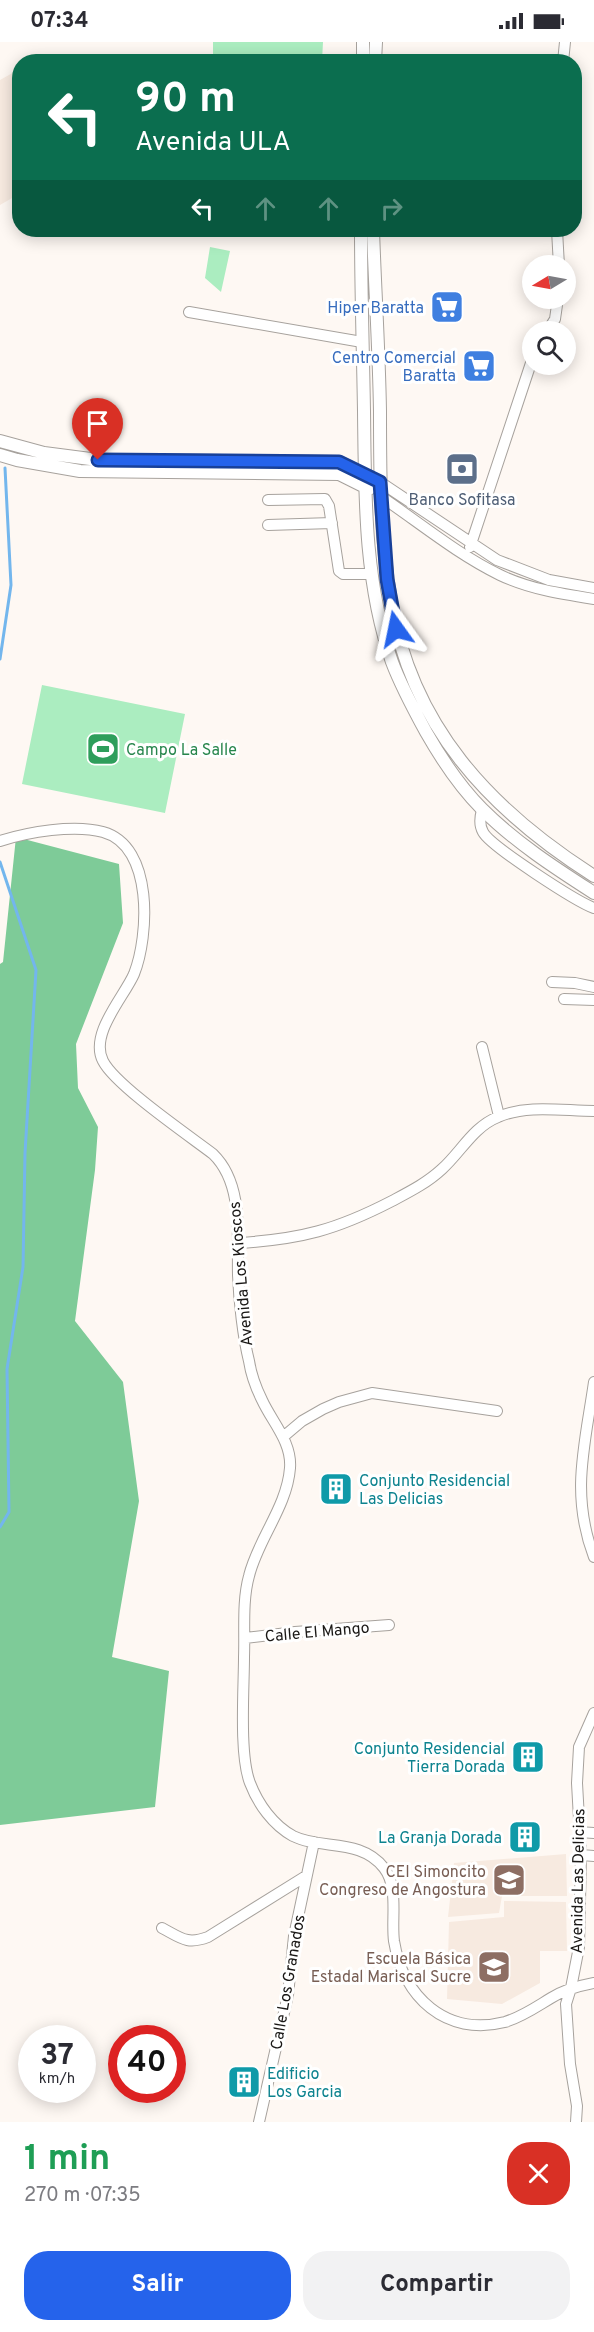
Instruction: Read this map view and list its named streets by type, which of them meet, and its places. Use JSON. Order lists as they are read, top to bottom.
{
  "streets": {
    "street": [
      "Avenida Los Kioscos",
      "Calle El Mango",
      "Avenida Las Delicias",
      "Calle Los Granados"
    ]
  },
  "crossings": [
    ["Avenida Los Kioscos", "Calle El Mango"],
    ["Avenida Los Kioscos", "Avenida Las Delicias"],
    ["Avenida Los Kioscos", "Calle Los Granados"]
  ],
  "places": {
    "supermarket": ["Hiper Baratta", "Centro Comercial Baratta"],
    "bank": ["Banco Sofitasa"],
    "sports": ["Campo La Salle"],
    "building": [
      "Conjunto Residencial Las Delicias",
      "Conjunto Residencial Tierra Dorada",
      "La Granja Dorada",
      "Edificio Los Garcia"
    ],
    "school or university": ["CEI Simoncito Congreso de Angostura", "Escuela Básica Estadal Mariscal Sucre"]
  },
  "north": "left",
  "page": {
    "status": "07:34",
    "turn": ["90 m", "Avenida ULA"],
    "speed": "37 km/h",
    "limit": "40",
    "heading": ["1 min", "270 m · 07:35"],
    "buttons": ["Salir", "Compartir"]
  }
}
